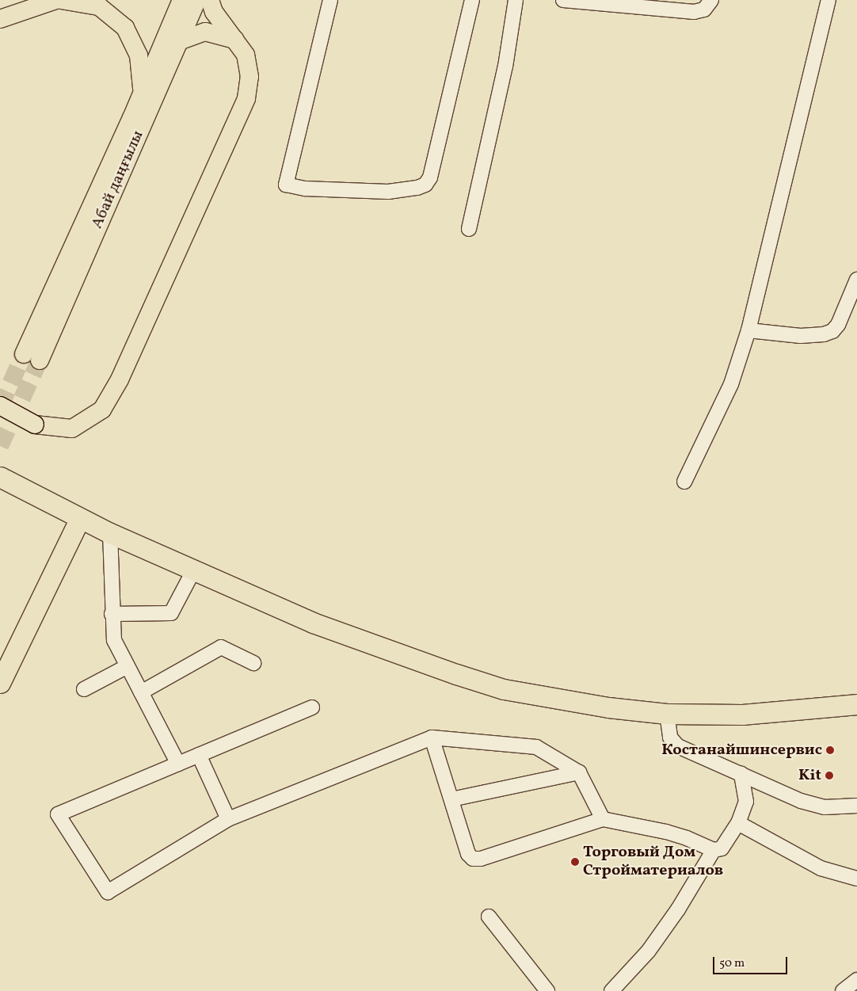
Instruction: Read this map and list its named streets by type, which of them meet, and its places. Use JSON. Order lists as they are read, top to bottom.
{
  "streets": {
    "main road": ["Абай даңғылы"]
  },
  "places": ["Костанайшинсервис", "Kit", "Торговый Дом Стройматериалов"],
  "scale_bar": "50 m"
}
